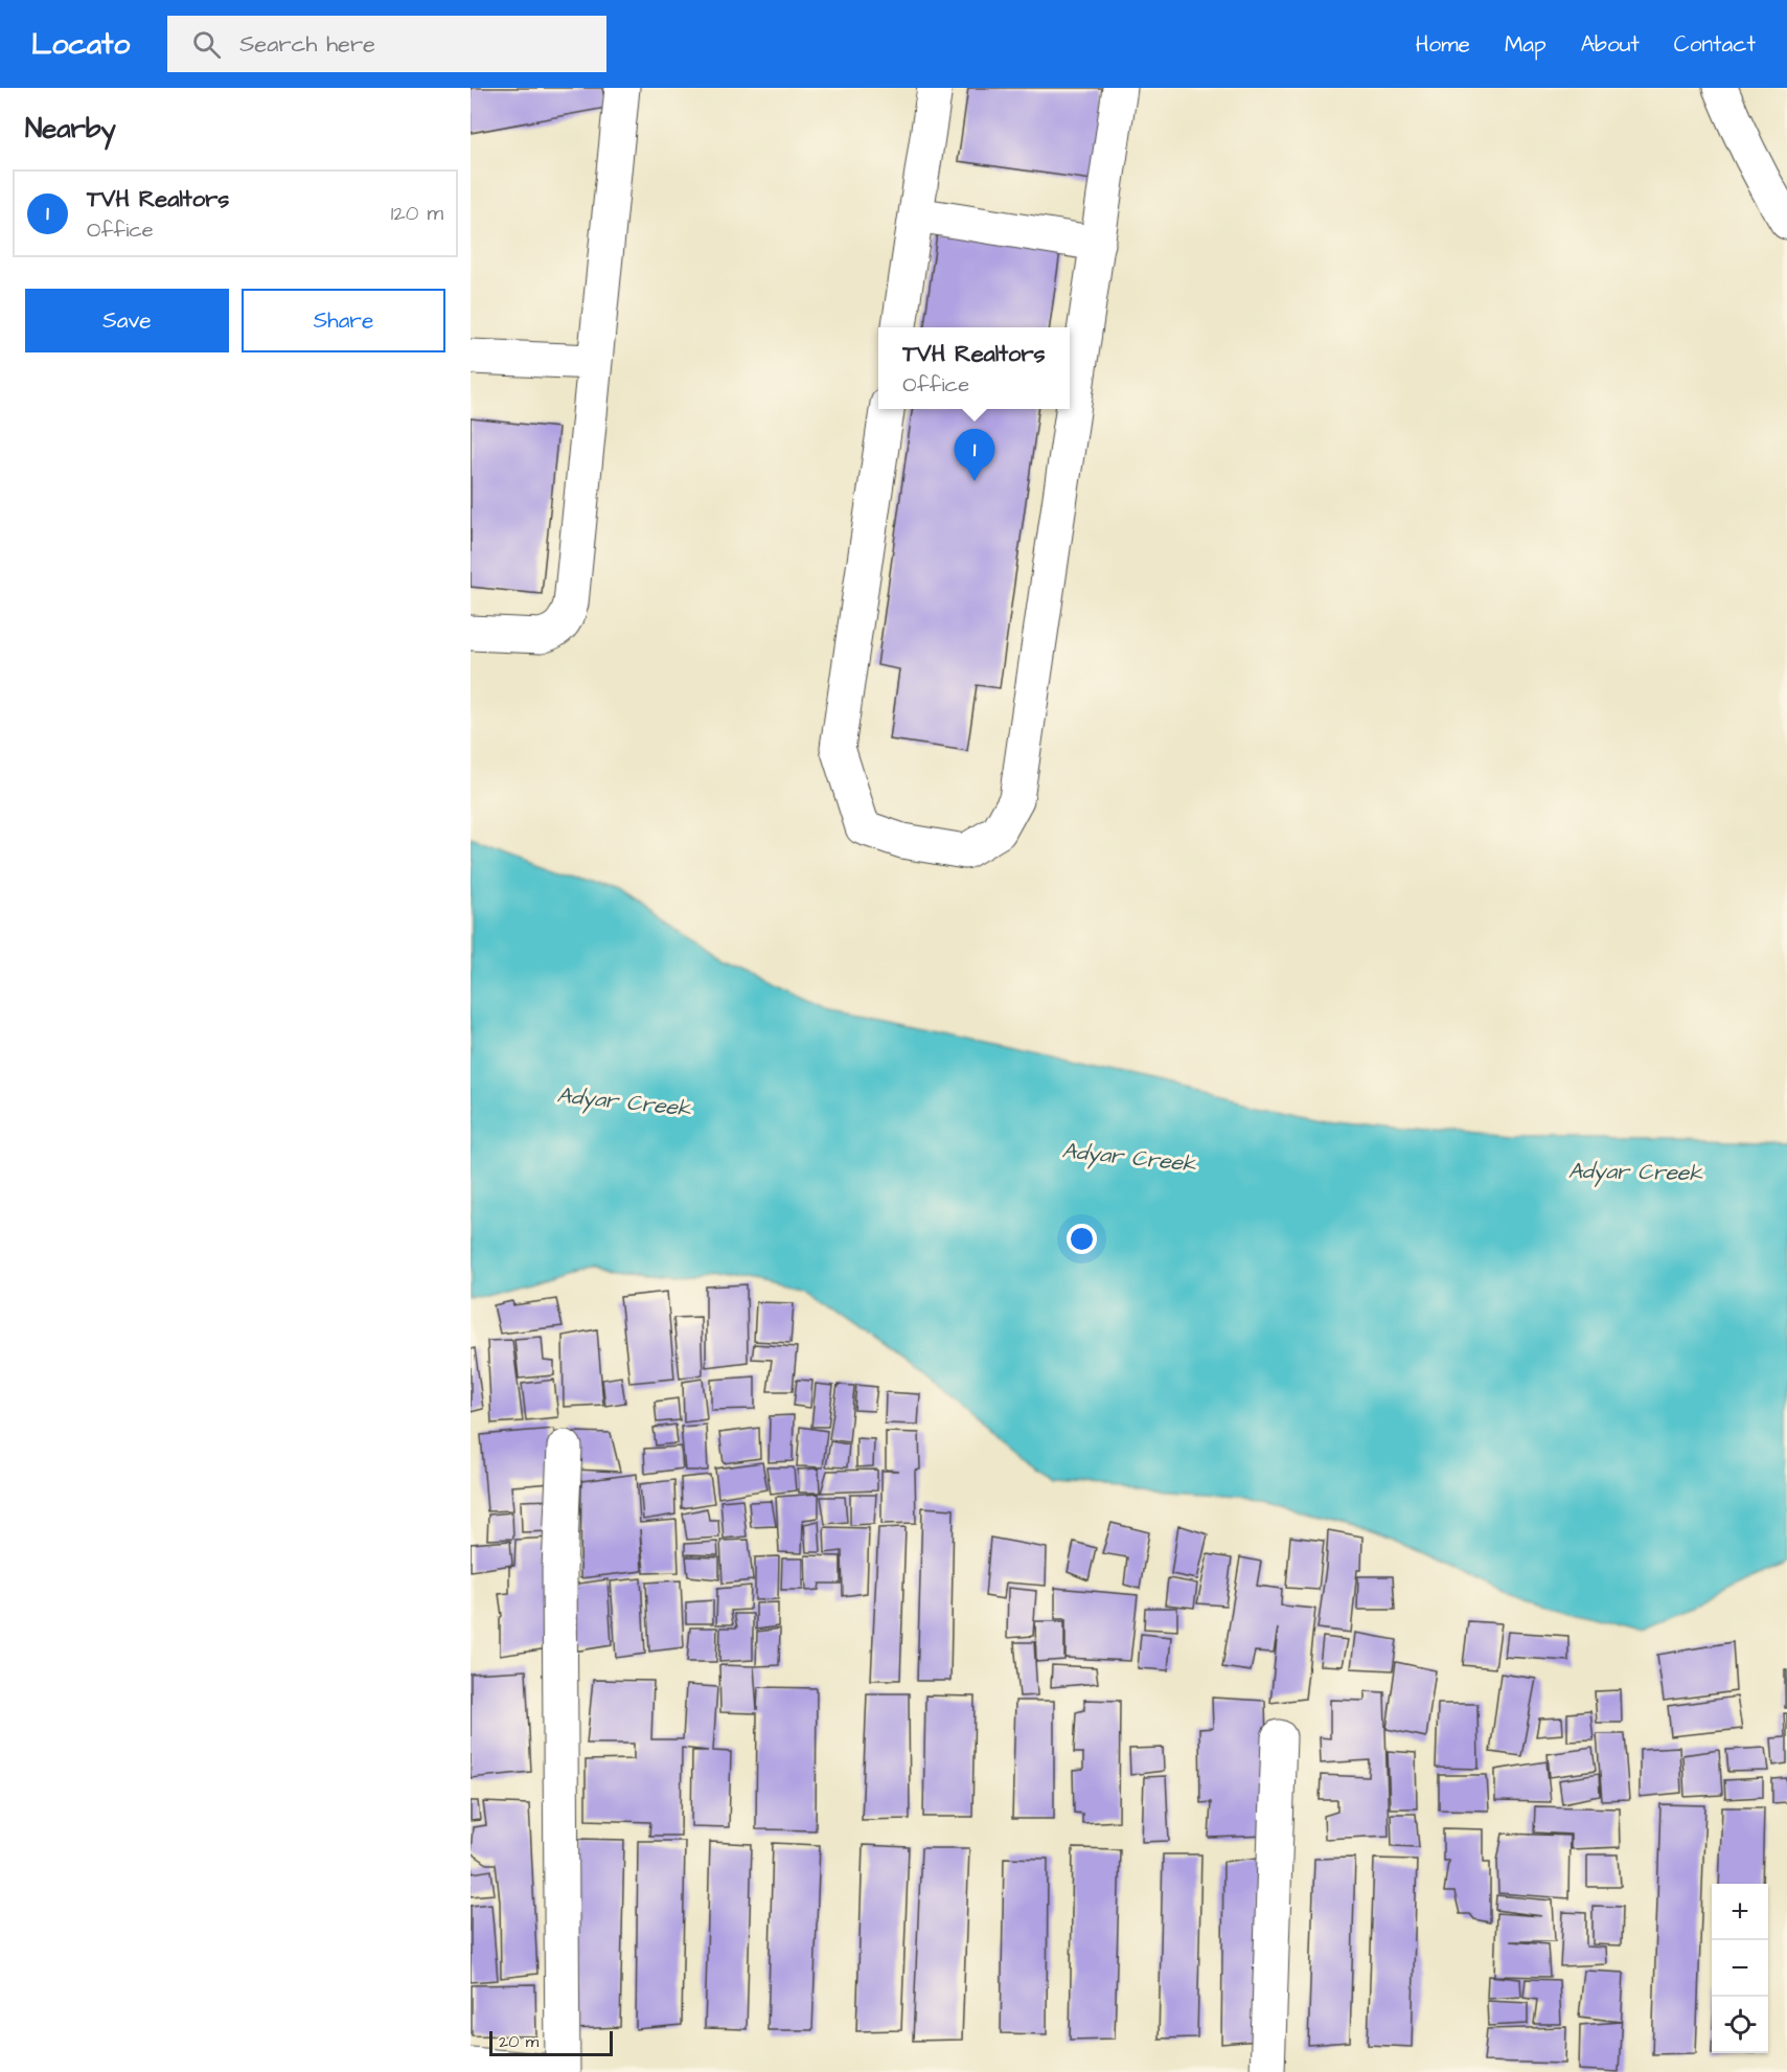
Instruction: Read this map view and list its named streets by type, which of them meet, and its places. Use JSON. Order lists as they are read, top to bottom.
{
  "water": ["Adyar Creek"],
  "scale_bar": "20 m",
  "page": {
    "header": "Locato",
    "search": "Search here",
    "nav": [
      "Home",
      "Map",
      "About",
      "Contact"
    ],
    "heading": "Nearby",
    "list": [
      {
        "mark": "1",
        "name": "TVH Realtors",
        "note": "Office",
        "value": "120 m"
      }
    ],
    "buttons": ["Save", "Share"],
    "popup": ["TVH Realtors", "Office"],
    "pins": "1",
    "map_buttons": ["+", "−"],
    "scale": "20 m"
  }
}
